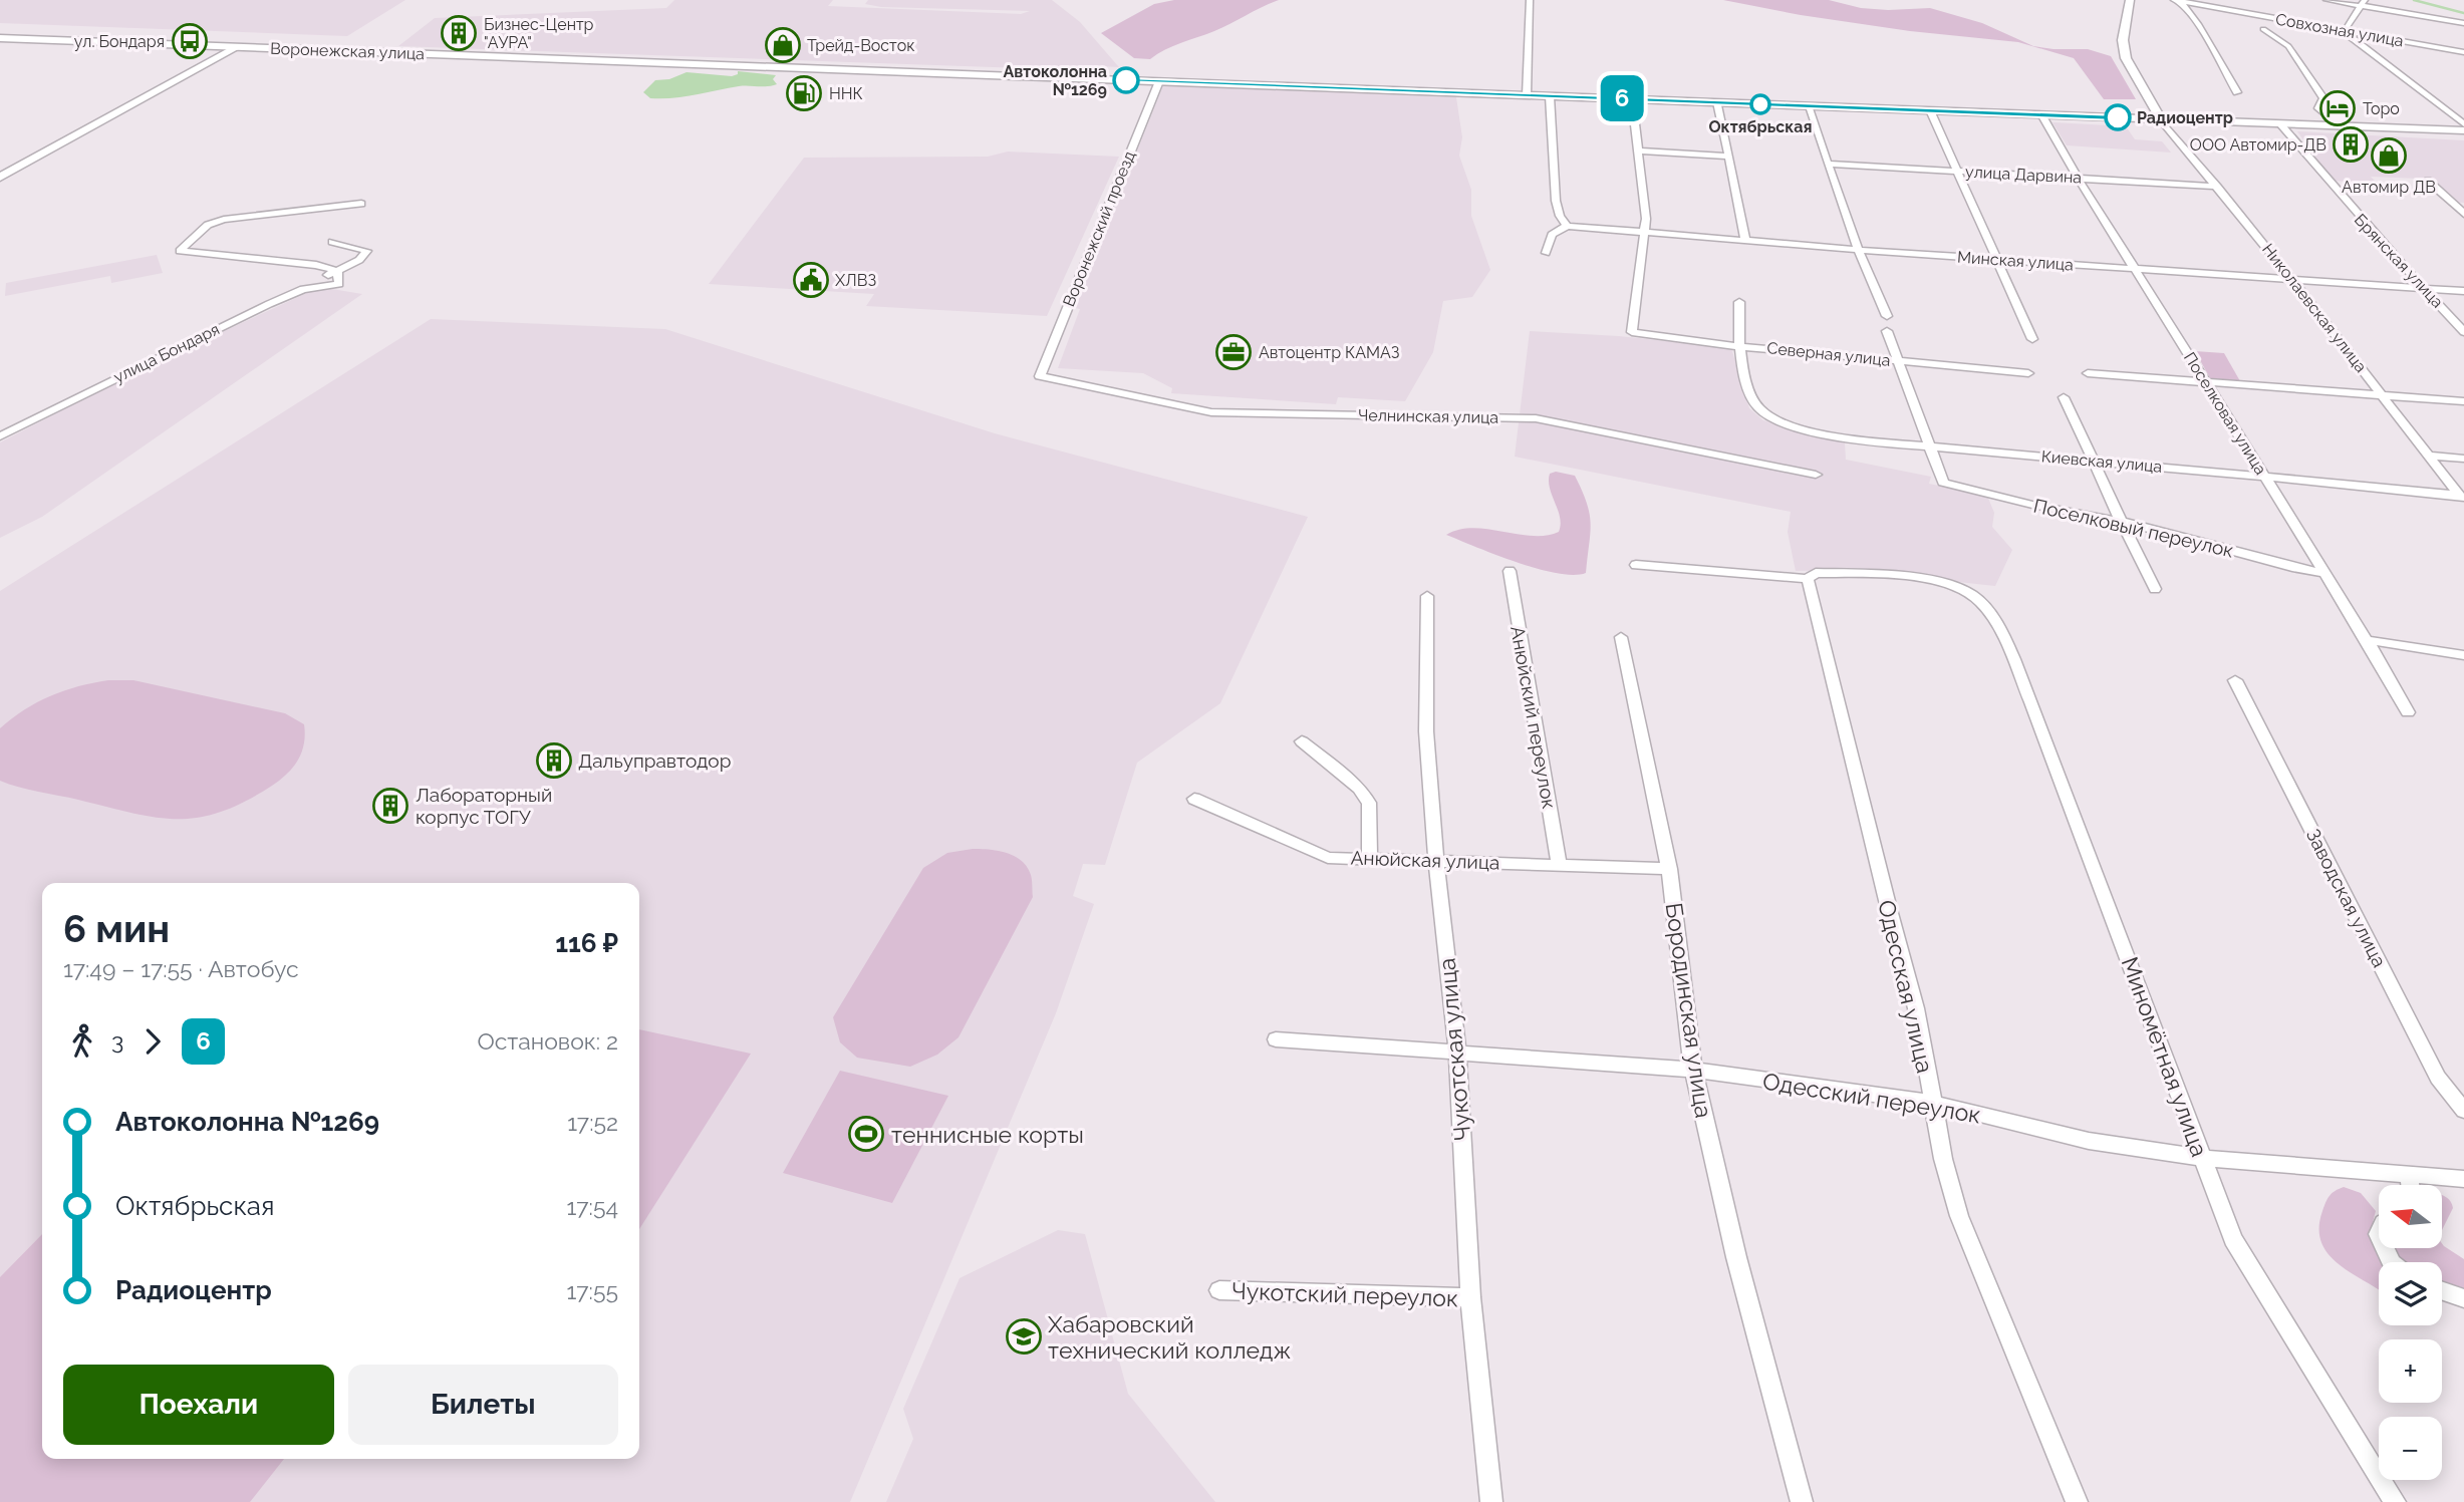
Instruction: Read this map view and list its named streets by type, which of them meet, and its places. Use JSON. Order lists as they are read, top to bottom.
{
  "streets": {
    "highway": ["Воронежская улица"],
    "street": [
      "Совхозная улица",
      "улица Дарвина",
      "Воронежский проезд",
      "Минская улица",
      "Брянская улица",
      "Николаевская улица",
      "улица Бондаря",
      "Северная улица",
      "Поселковая улица",
      "Челнинская улица",
      "Киевская улица",
      "Поселковый переулок",
      "Анюйский переулок",
      "Анюйская улица",
      "Заводская улица",
      "Одесская улица",
      "Бородинская улица",
      "Чукотская улица",
      "Миномётная улица",
      "Одесский переулок",
      "Чукотский переулок"
    ]
  },
  "crossings": [
    ["Воронежская улица", "Воронежский проезд"],
    ["Воронежская улица", "Брянская улица"],
    ["Воронежская улица", "Николаевская улица"],
    ["Воронежская улица", "Поселковая улица"],
    ["улица Дарвина", "Николаевская улица"],
    ["улица Дарвина", "Поселковая улица"],
    ["Воронежский проезд", "Челнинская улица"],
    ["Минская улица", "Брянская улица"],
    ["Минская улица", "Николаевская улица"],
    ["Минская улица", "Северная улица"],
    ["Минская улица", "Поселковая улица"],
    ["Николаевская улица", "Киевская улица"],
    ["Северная улица", "Киевская улица"],
    ["Поселковая улица", "Киевская улица"],
    ["Поселковая улица", "Поселковый переулок"],
    ["Киевская улица", "Поселковый переулок"],
    ["Анюйский переулок", "Анюйская улица"],
    ["Анюйская улица", "Бородинская улица"],
    ["Анюйская улица", "Чукотская улица"],
    ["Одесская улица", "Миномётная улица"],
    ["Одесская улица", "Одесский переулок"],
    ["Бородинская улица", "Одесский переулок"],
    ["Чукотская улица", "Одесский переулок"],
    ["Чукотская улица", "Чукотский переулок"],
    ["Миномётная улица", "Одесский переулок"]
  ],
  "places": {
    "building": [
      "Бизнес-Центр \"АУРА\"",
      "ООО Автомир-ДВ",
      "Дальуправтодор",
      "Лабораторный корпус ТОГУ"
    ],
    "bus stop": ["ул. Бондаря"],
    "shop": ["Трейд-Восток", "Автомир ДВ"],
    "other": ["Автоколонна №1269", "Октябрьская", "Радиоцентр"],
    "fuel station": ["ННК"],
    "hotel": ["Торо"],
    "public building": ["ХЛВЗ"],
    "office": ["Автоцентр КАМАЗ"],
    "sports": ["теннисные корты"],
    "school or university": ["Хабаровский технический колледж"]
  },
  "lines": ["bus line 6"],
  "north": "left",
  "page": {
    "on_map": "6",
    "heading": ["6 мин", "17:49 – 17:55 · Автобус", "116 ₽"],
    "legs": ["3", "6", "Остановок: 2"],
    "list": [
      {
        "name": "Автоколонна №1269",
        "value": "17:52"
      },
      {
        "name": "Октябрьская",
        "value": "17:54"
      },
      {
        "name": "Радиоцентр",
        "value": "17:55"
      }
    ],
    "map_buttons": ["+", "−"],
    "buttons": ["Поехали", "Билеты"]
  }
}
